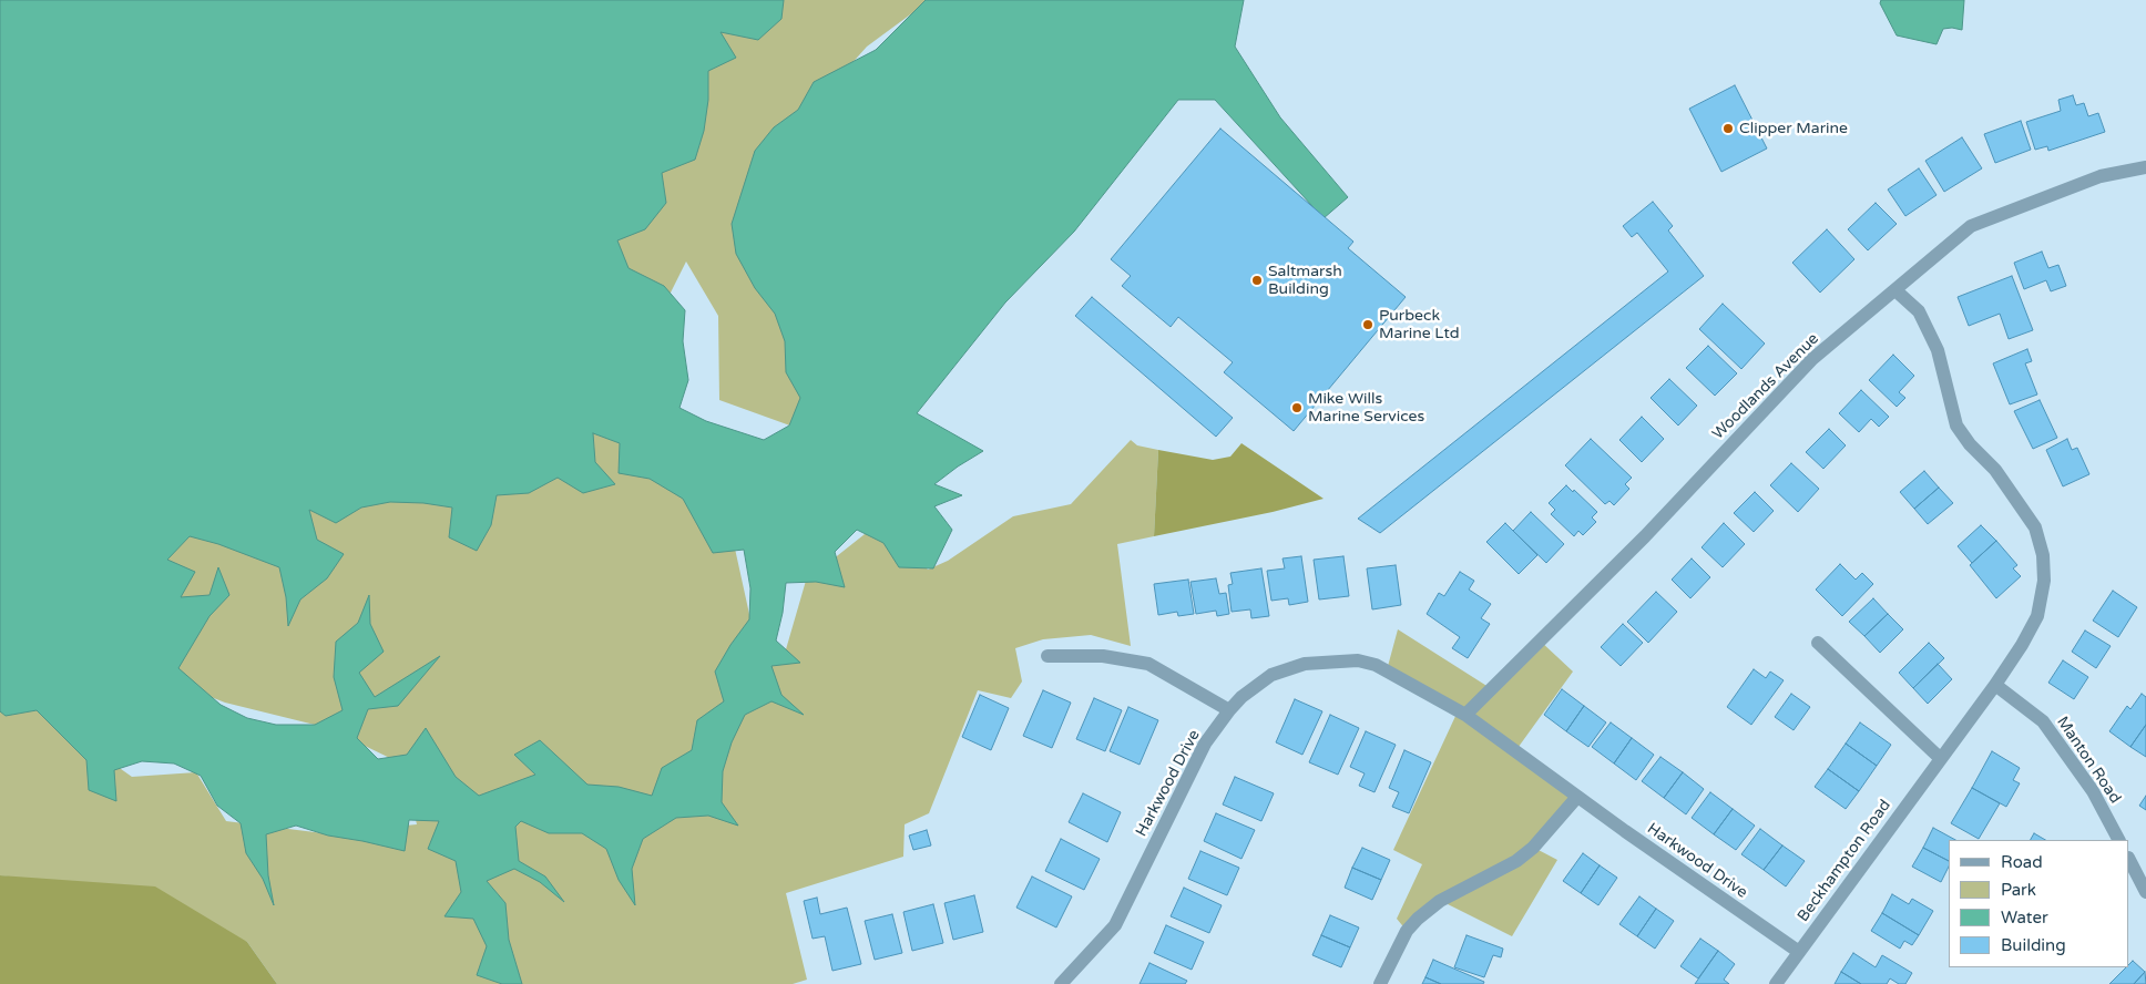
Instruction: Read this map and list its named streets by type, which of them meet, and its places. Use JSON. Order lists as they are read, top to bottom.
{
  "streets": {
    "street": [
      "Woodlands Avenue",
      "Manton Road",
      "Harkwood Drive",
      "Beckhampton Road"
    ]
  },
  "crossings": [
    ["Woodlands Avenue", "Harkwood Drive"],
    ["Woodlands Avenue", "Beckhampton Road"],
    ["Manton Road", "Beckhampton Road"],
    ["Harkwood Drive", "Beckhampton Road"]
  ],
  "places": [
    "Clipper Marine",
    "Saltmarsh Building",
    "Purbeck Marine Ltd",
    "Mike Wills Marine Services"
  ],
  "legend": [
    "Road",
    "Park",
    "Water",
    "Building"
  ]
}
